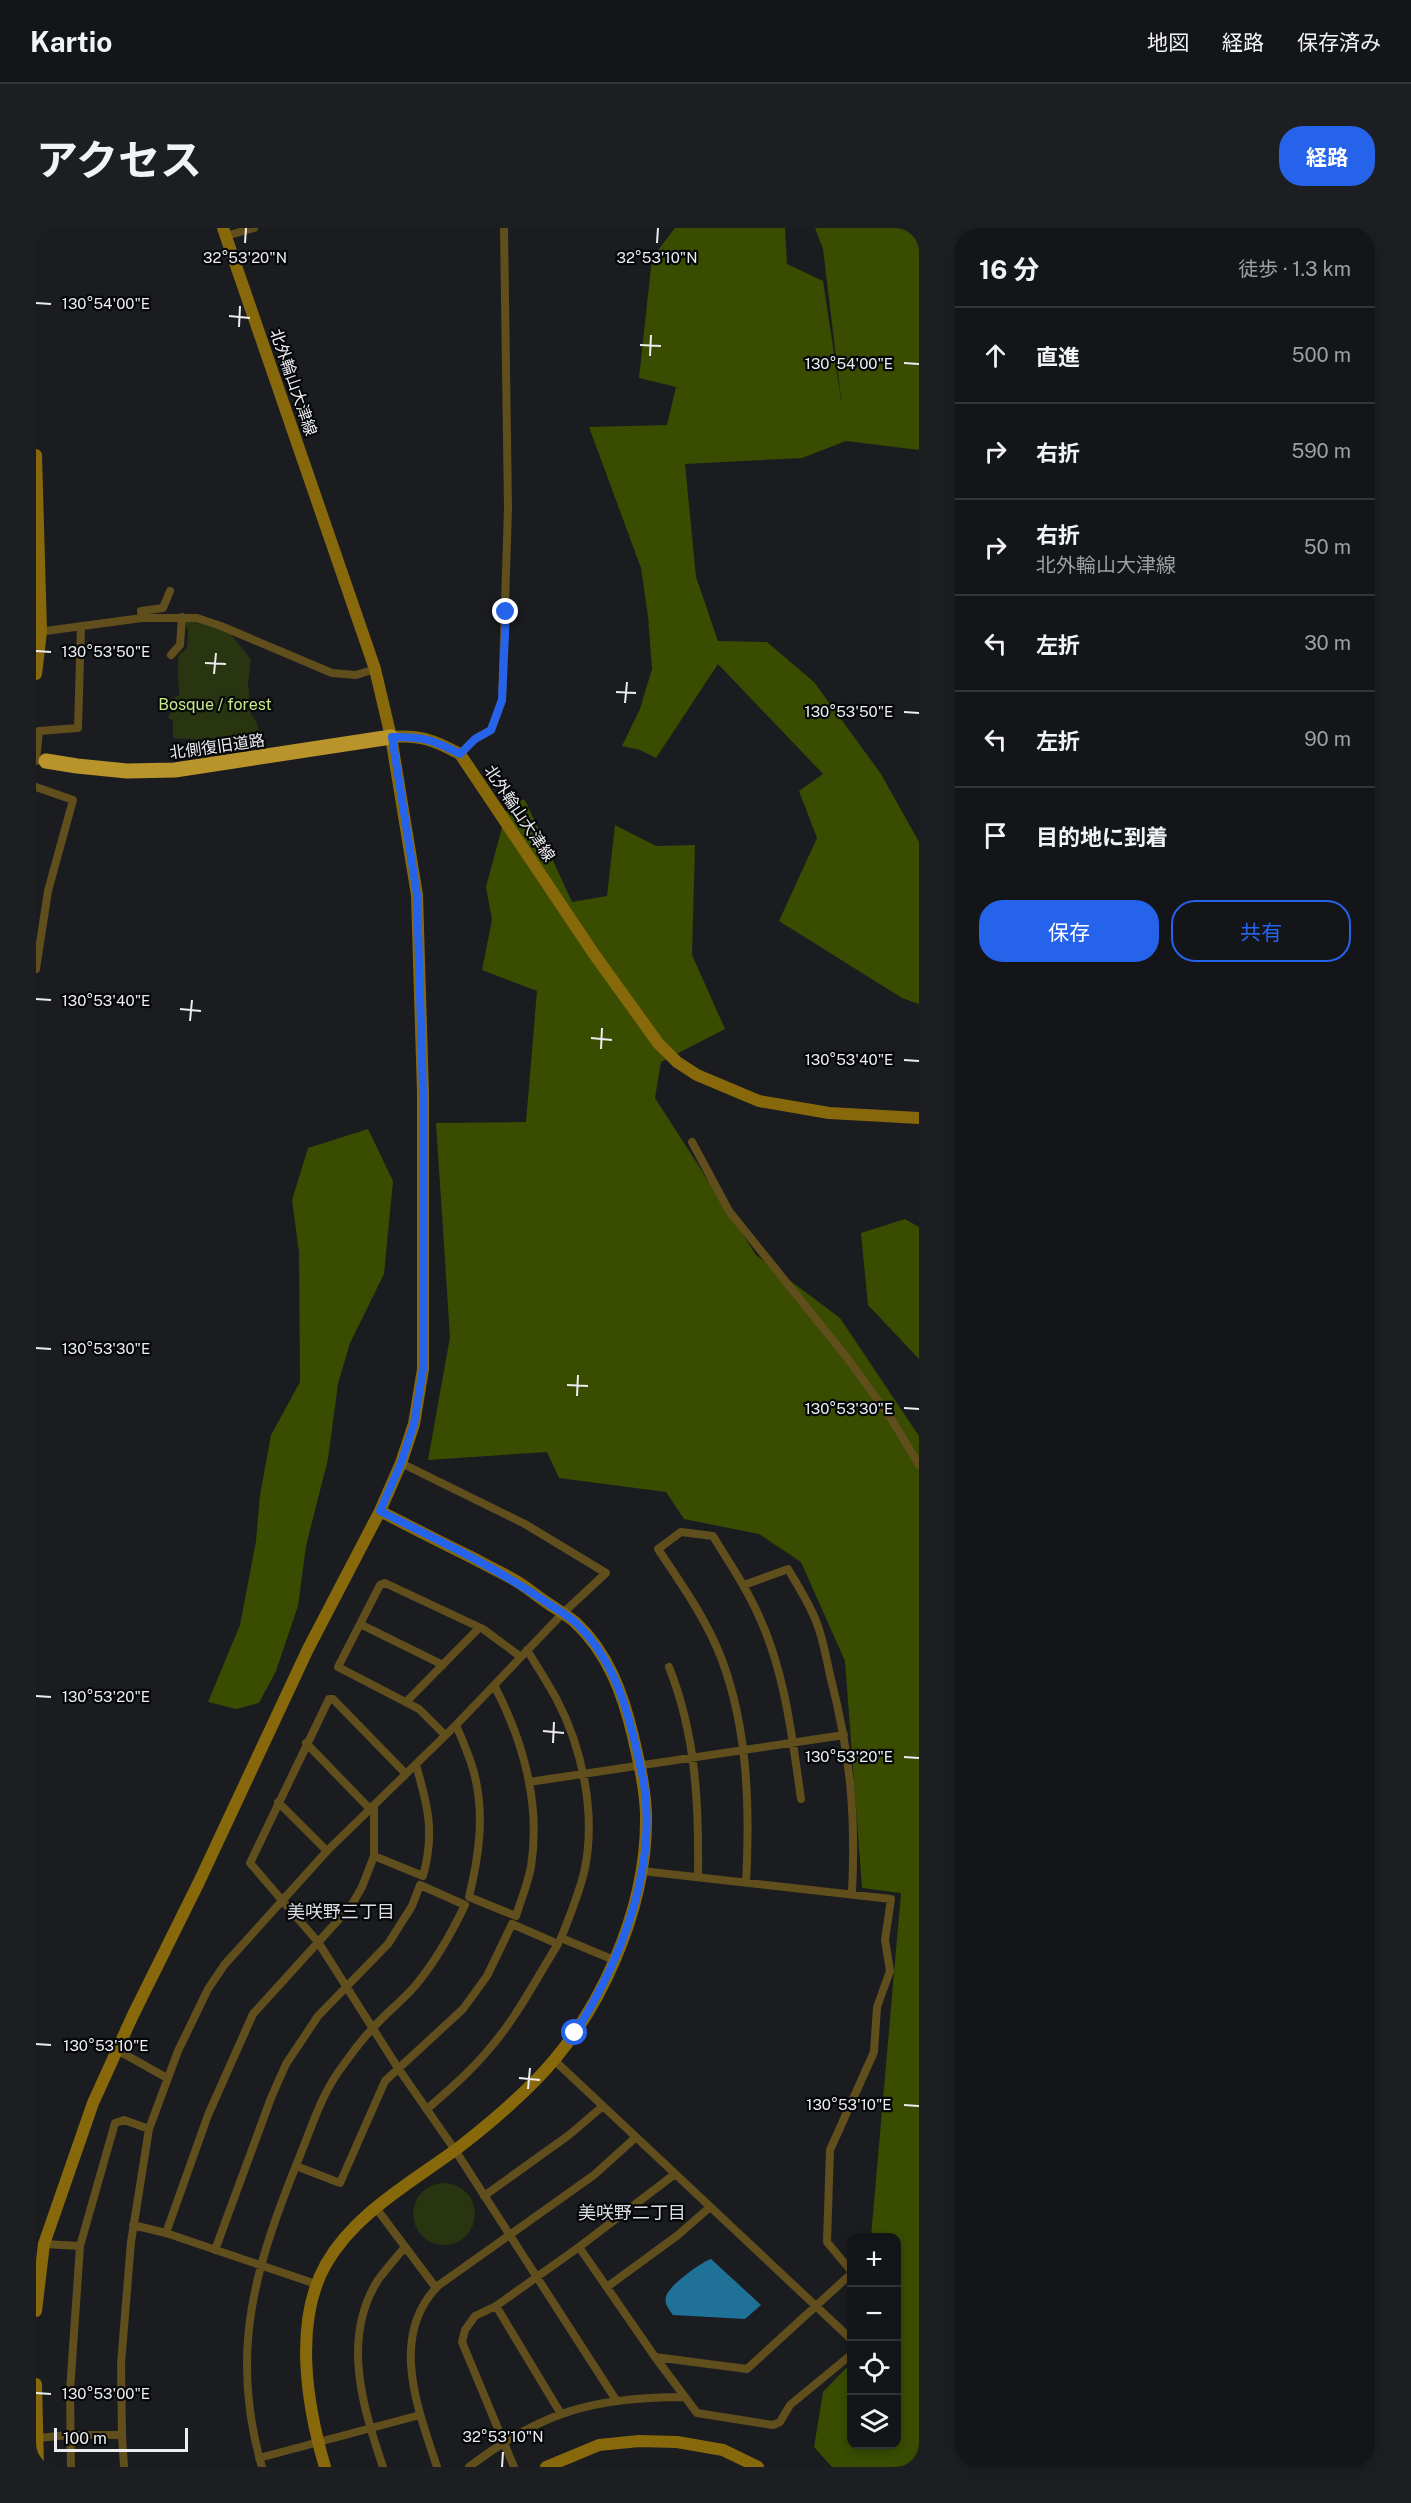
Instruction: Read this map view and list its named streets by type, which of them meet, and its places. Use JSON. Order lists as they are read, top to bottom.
{
  "streets": {
    "highway": ["北側復旧道路"],
    "street": ["北外輪山大津線"]
  },
  "crossings": [
    ["北外輪山大津線", "北側復旧道路"]
  ],
  "districts": ["美咲野三丁目", "美咲野二丁目"],
  "parks": ["Bosque / forest"],
  "scale_bar": "100 m",
  "page": {
    "header": "Kartio",
    "nav": ["地図", "経路", "保存済み"],
    "title": "アクセス",
    "buttons": [
      "経路",
      ["保存", "共有"]
    ],
    "heading": ["16 分", "徒歩 · 1.3 km"],
    "list": [
      ["直進", "500 m"],
      ["右折", "590 m"],
      ["右折", "北外輪山大津線", "50 m"],
      ["左折", "30 m"],
      ["左折", "90 m"],
      "目的地に到着"
    ],
    "map_buttons": ["+", "−"],
    "scale": "100 m"
  },
  "coordinates": [
    "32°53'20\"N",
    "32°53'10\"N",
    "130°54'00\"E",
    "130°53'50\"E",
    "130°53'40\"E",
    "130°53'30\"E",
    "130°53'20\"E",
    "130°53'10\"E",
    "130°53'00\"E"
  ]
}
